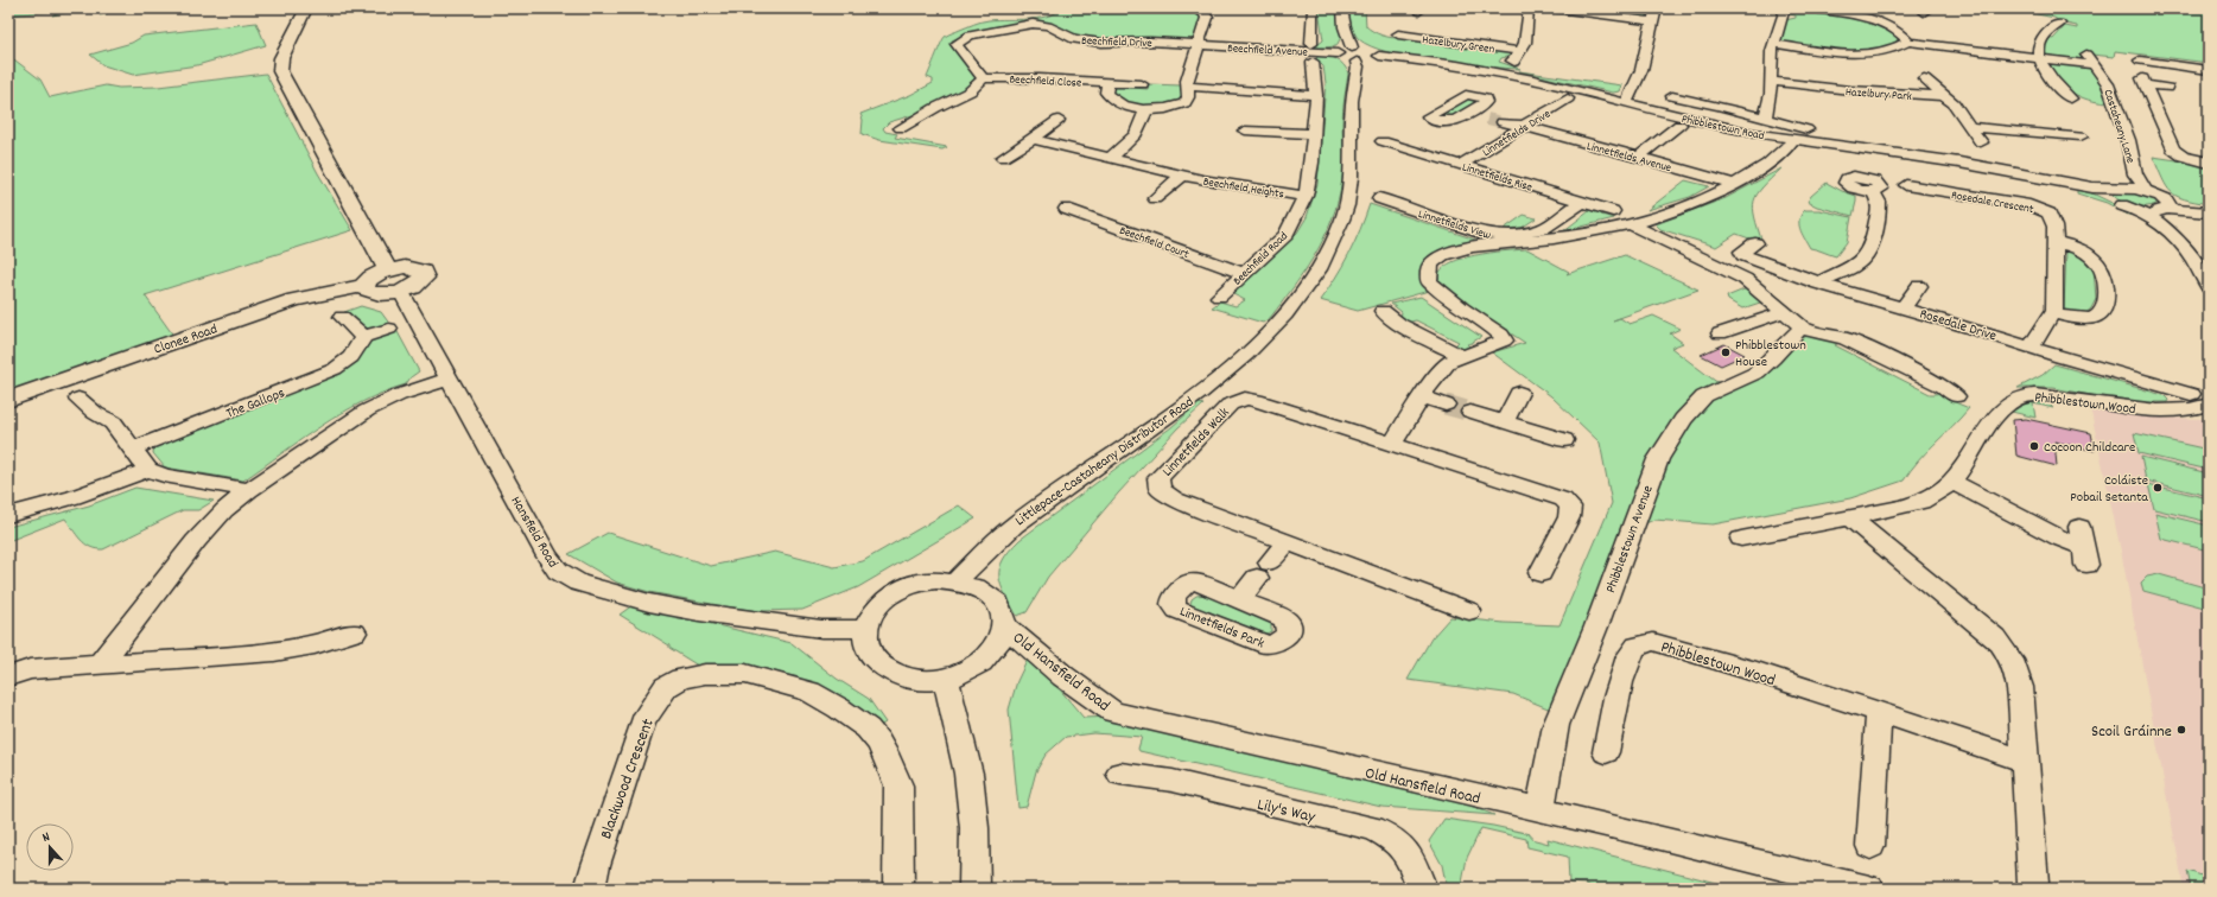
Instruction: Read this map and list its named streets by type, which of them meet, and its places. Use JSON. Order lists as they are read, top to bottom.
{
  "streets": {
    "main road": ["Clonee Road"],
    "street": [
      "Beechfield Drive",
      "Hazelbury Green",
      "Beechfield Avenue",
      "Beechfield Close",
      "Hazelbury Park",
      "Phibblestown Road",
      "Castaheany Lane",
      "Linnetfields Drive",
      "Linnetfields Avenue",
      "Linnetfields Rise",
      "Beechfield Heights",
      "Rosedale Crescent",
      "Linnetfields View",
      "Beechfield Court",
      "Beechfield Road",
      "Rosedale Drive",
      "The Gallops",
      "Phibblestown Wood",
      "Linnetfields Walk",
      "Littlepace-Castaheany Distributor Road",
      "Hansfield Road",
      "Phibblestown Avenue",
      "Old Hansfield Road",
      "Blackwood Crescent",
      "Lily's Way"
    ]
  },
  "crossings": [
    ["Beechfield Drive", "Beechfield Avenue"],
    ["Beechfield Drive", "Beechfield Close"],
    ["Beechfield Avenue", "Phibblestown Road"],
    ["Beechfield Avenue", "Littlepace-Castaheany Distributor Road"],
    ["Phibblestown Road", "Castaheany Lane"],
    ["Phibblestown Road", "Littlepace-Castaheany Distributor Road"],
    ["Linnetfields Drive", "Linnetfields Avenue"],
    ["Linnetfields Drive", "Linnetfields Rise"],
    ["Linnetfields Rise", "Linnetfields View"],
    ["Beechfield Heights", "Beechfield Road"],
    ["Beechfield Court", "Beechfield Road"],
    ["Rosedale Drive", "Phibblestown Wood"],
    ["Littlepace-Castaheany Distributor Road", "Hansfield Road"],
    ["Littlepace-Castaheany Distributor Road", "Old Hansfield Road"],
    ["Hansfield Road", "Old Hansfield Road"],
    ["Phibblestown Avenue", "Old Hansfield Road"]
  ],
  "places": [
    "Phibblestown House",
    "Cocoon Childcare",
    "Coláiste Pobail Setanta",
    "Scoil Gráinne"
  ],
  "north": "top"
}
